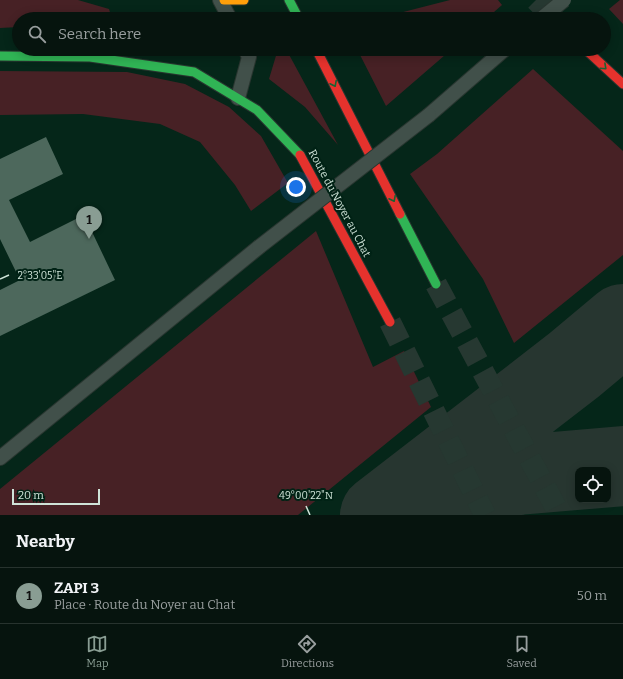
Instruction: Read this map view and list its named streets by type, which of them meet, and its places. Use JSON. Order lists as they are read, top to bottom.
{
  "streets": {
    "street": ["Route du Noyer au Chat"]
  },
  "scale_bar": "20 m",
  "page": {
    "search": "Search here",
    "pins": "1",
    "scale": "20 m",
    "heading": "Nearby",
    "list": [
      {
        "mark": "1",
        "name": "ZAPI 3",
        "note": "Place · Route du Noyer au Chat",
        "value": "50 m"
      }
    ],
    "nav": ["Map", "Directions", "Saved"]
  },
  "coordinates": ["2°33'05\"E", "49°00'22\"N"]
}
